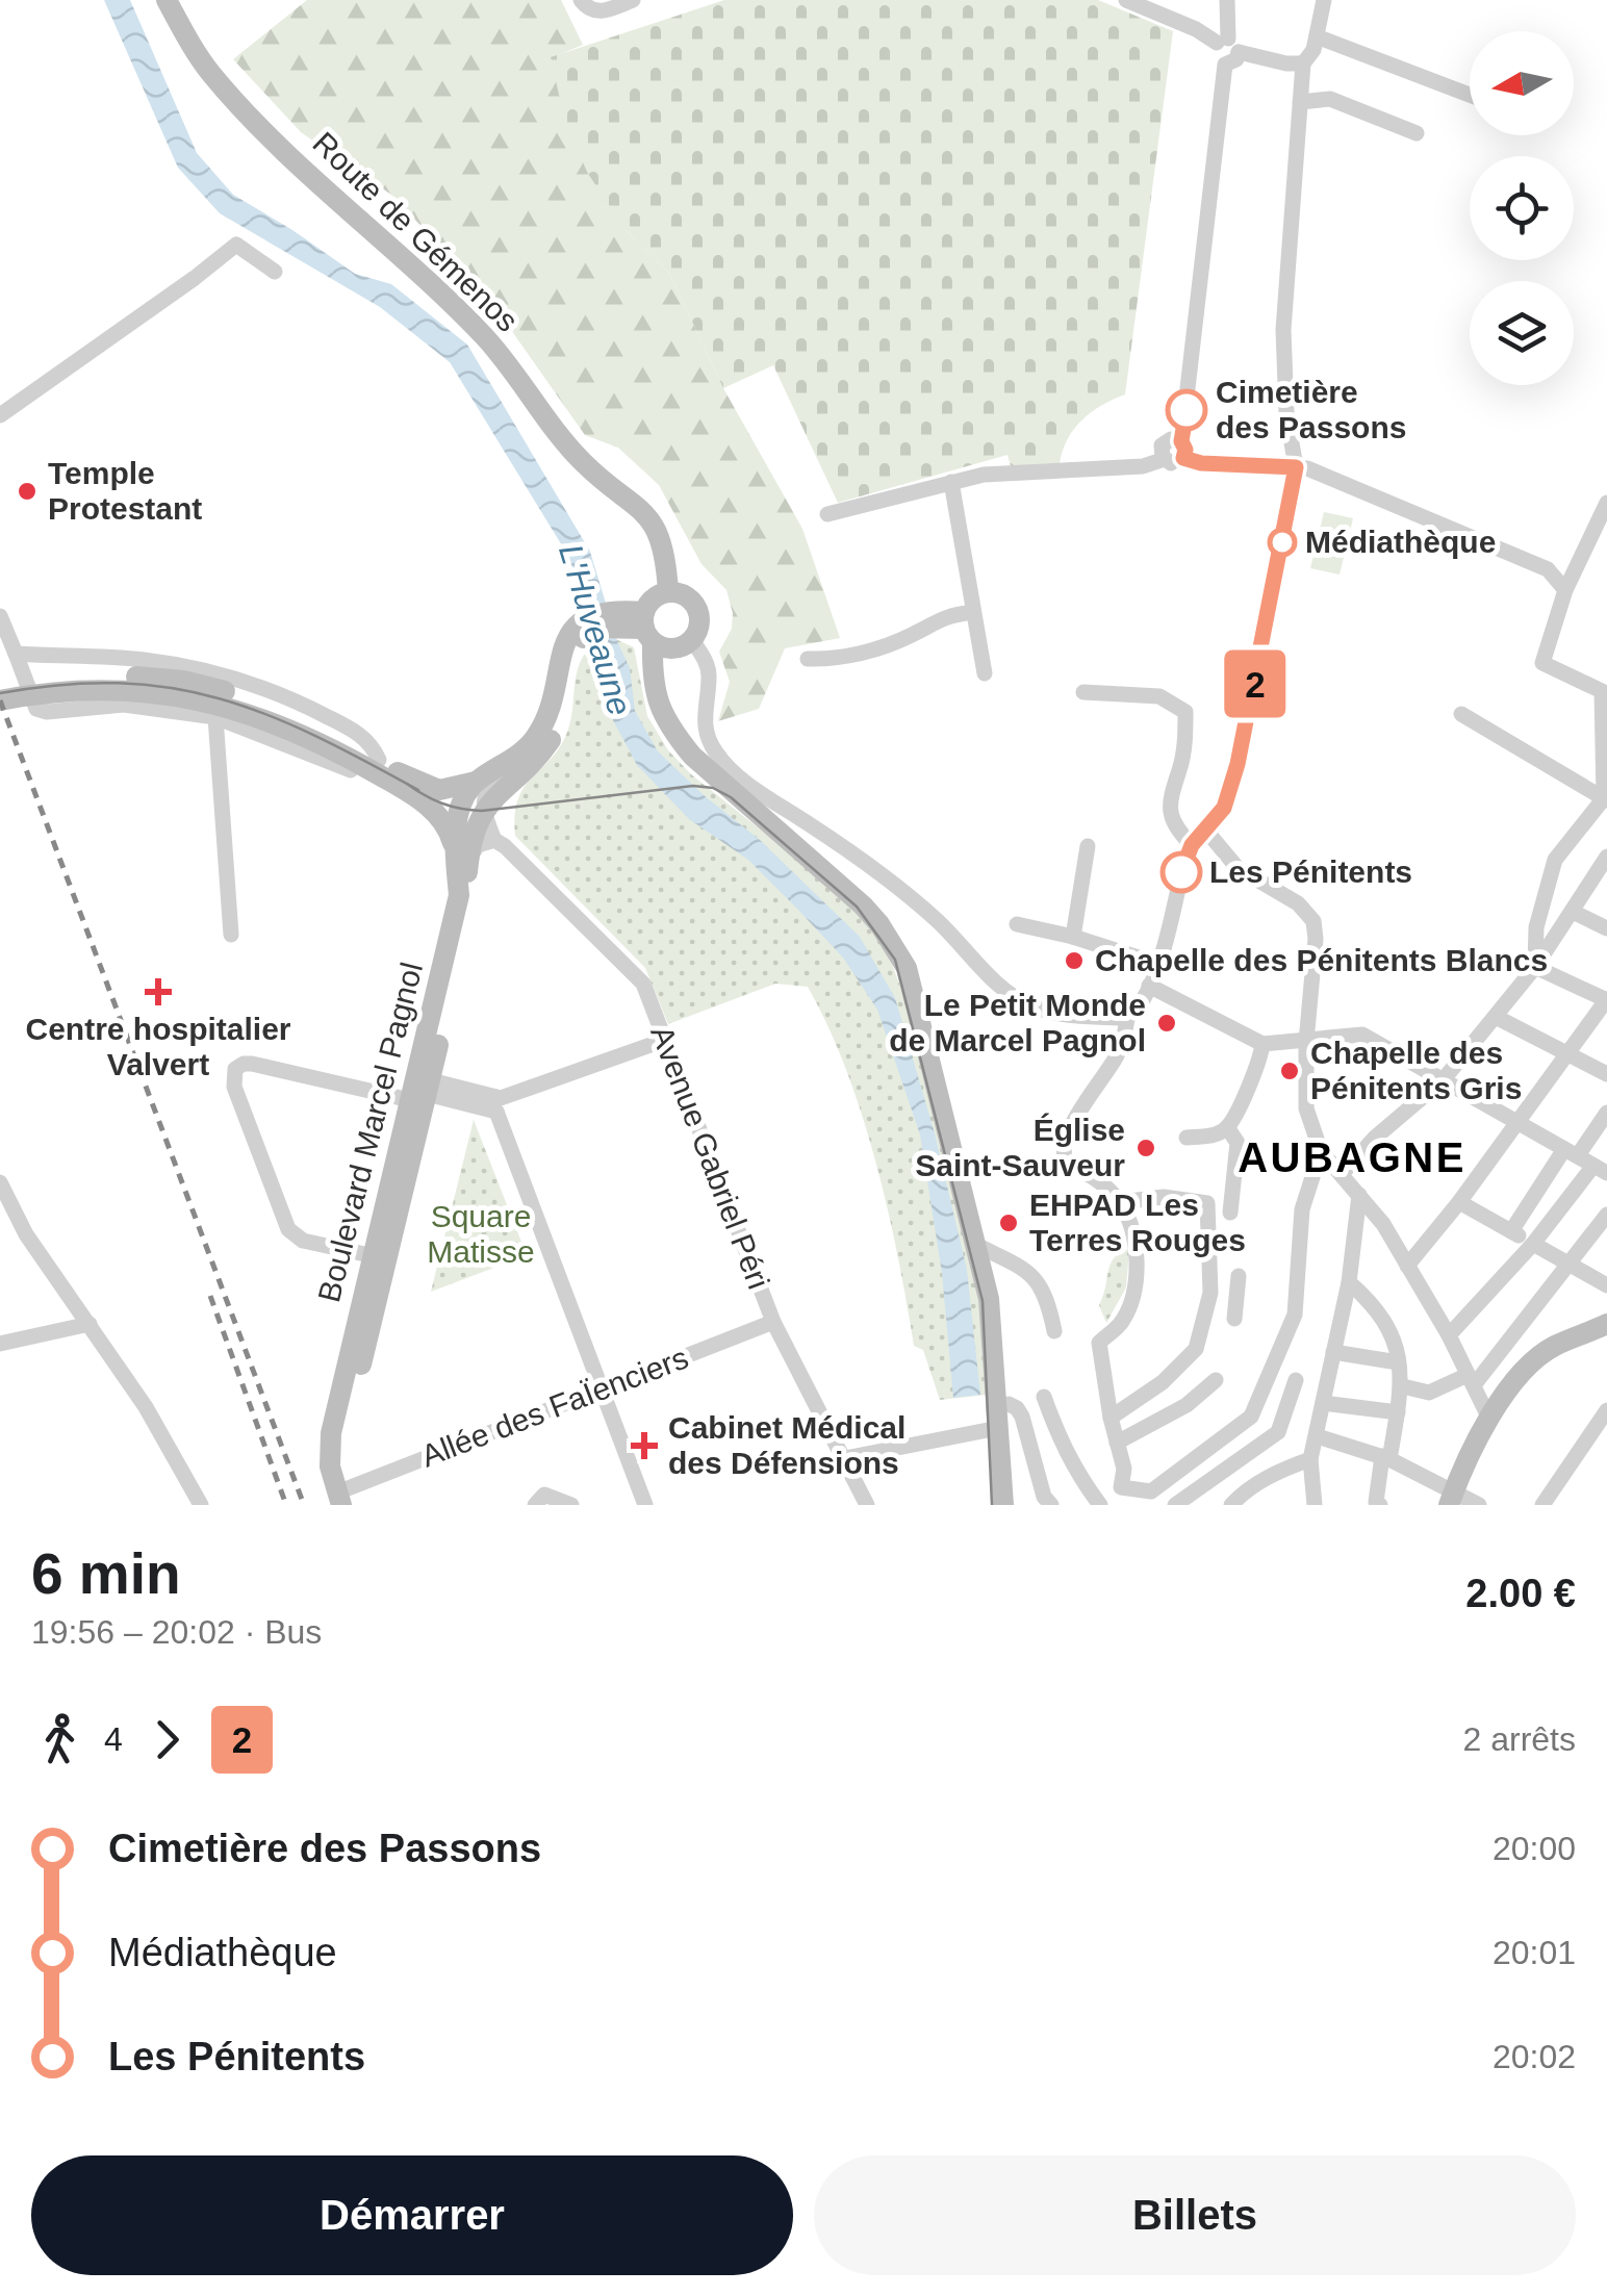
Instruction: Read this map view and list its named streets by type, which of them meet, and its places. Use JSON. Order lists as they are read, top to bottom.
{
  "streets": {
    "main road": ["Route de Gémenos", "Boulevard Marcel Pagnol"],
    "street": ["Avenue Gabriel Péri", "Allée des FaÏenciers"]
  },
  "crossings": [
    ["Boulevard Marcel Pagnol", "Allée des FaÏenciers"],
    ["Avenue Gabriel Péri", "Allée des FaÏenciers"]
  ],
  "districts": ["AUBAGNE"],
  "water": ["L'Huveaune"],
  "parks": ["Square Matisse"],
  "places": {
    "other": [
      "Cimetière des Passons",
      "Temple Protestant",
      "Médiathèque",
      "Les Pénitents",
      "Chapelle des Pénitents Blancs",
      "Le Petit Monde de Marcel Pagnol",
      "Chapelle des Pénitents Gris",
      "Église Saint-Sauveur",
      "EHPAD Les Terres Rouges"
    ],
    "health": ["Centre hospitalier Valvert", "Cabinet Médical des Défensions"]
  },
  "lines": ["bus line 2"],
  "north": "left",
  "page": {
    "on_map": "2",
    "heading": ["6 min", "19:56 – 20:02 · Bus", "2.00 €"],
    "legs": ["4", "2", "2 arrêts"],
    "list": [
      {
        "name": "Cimetière des Passons",
        "value": "20:00"
      },
      {
        "name": "Médiathèque",
        "value": "20:01"
      },
      {
        "name": "Les Pénitents",
        "value": "20:02"
      }
    ],
    "buttons": ["Démarrer", "Billets"]
  }
}
